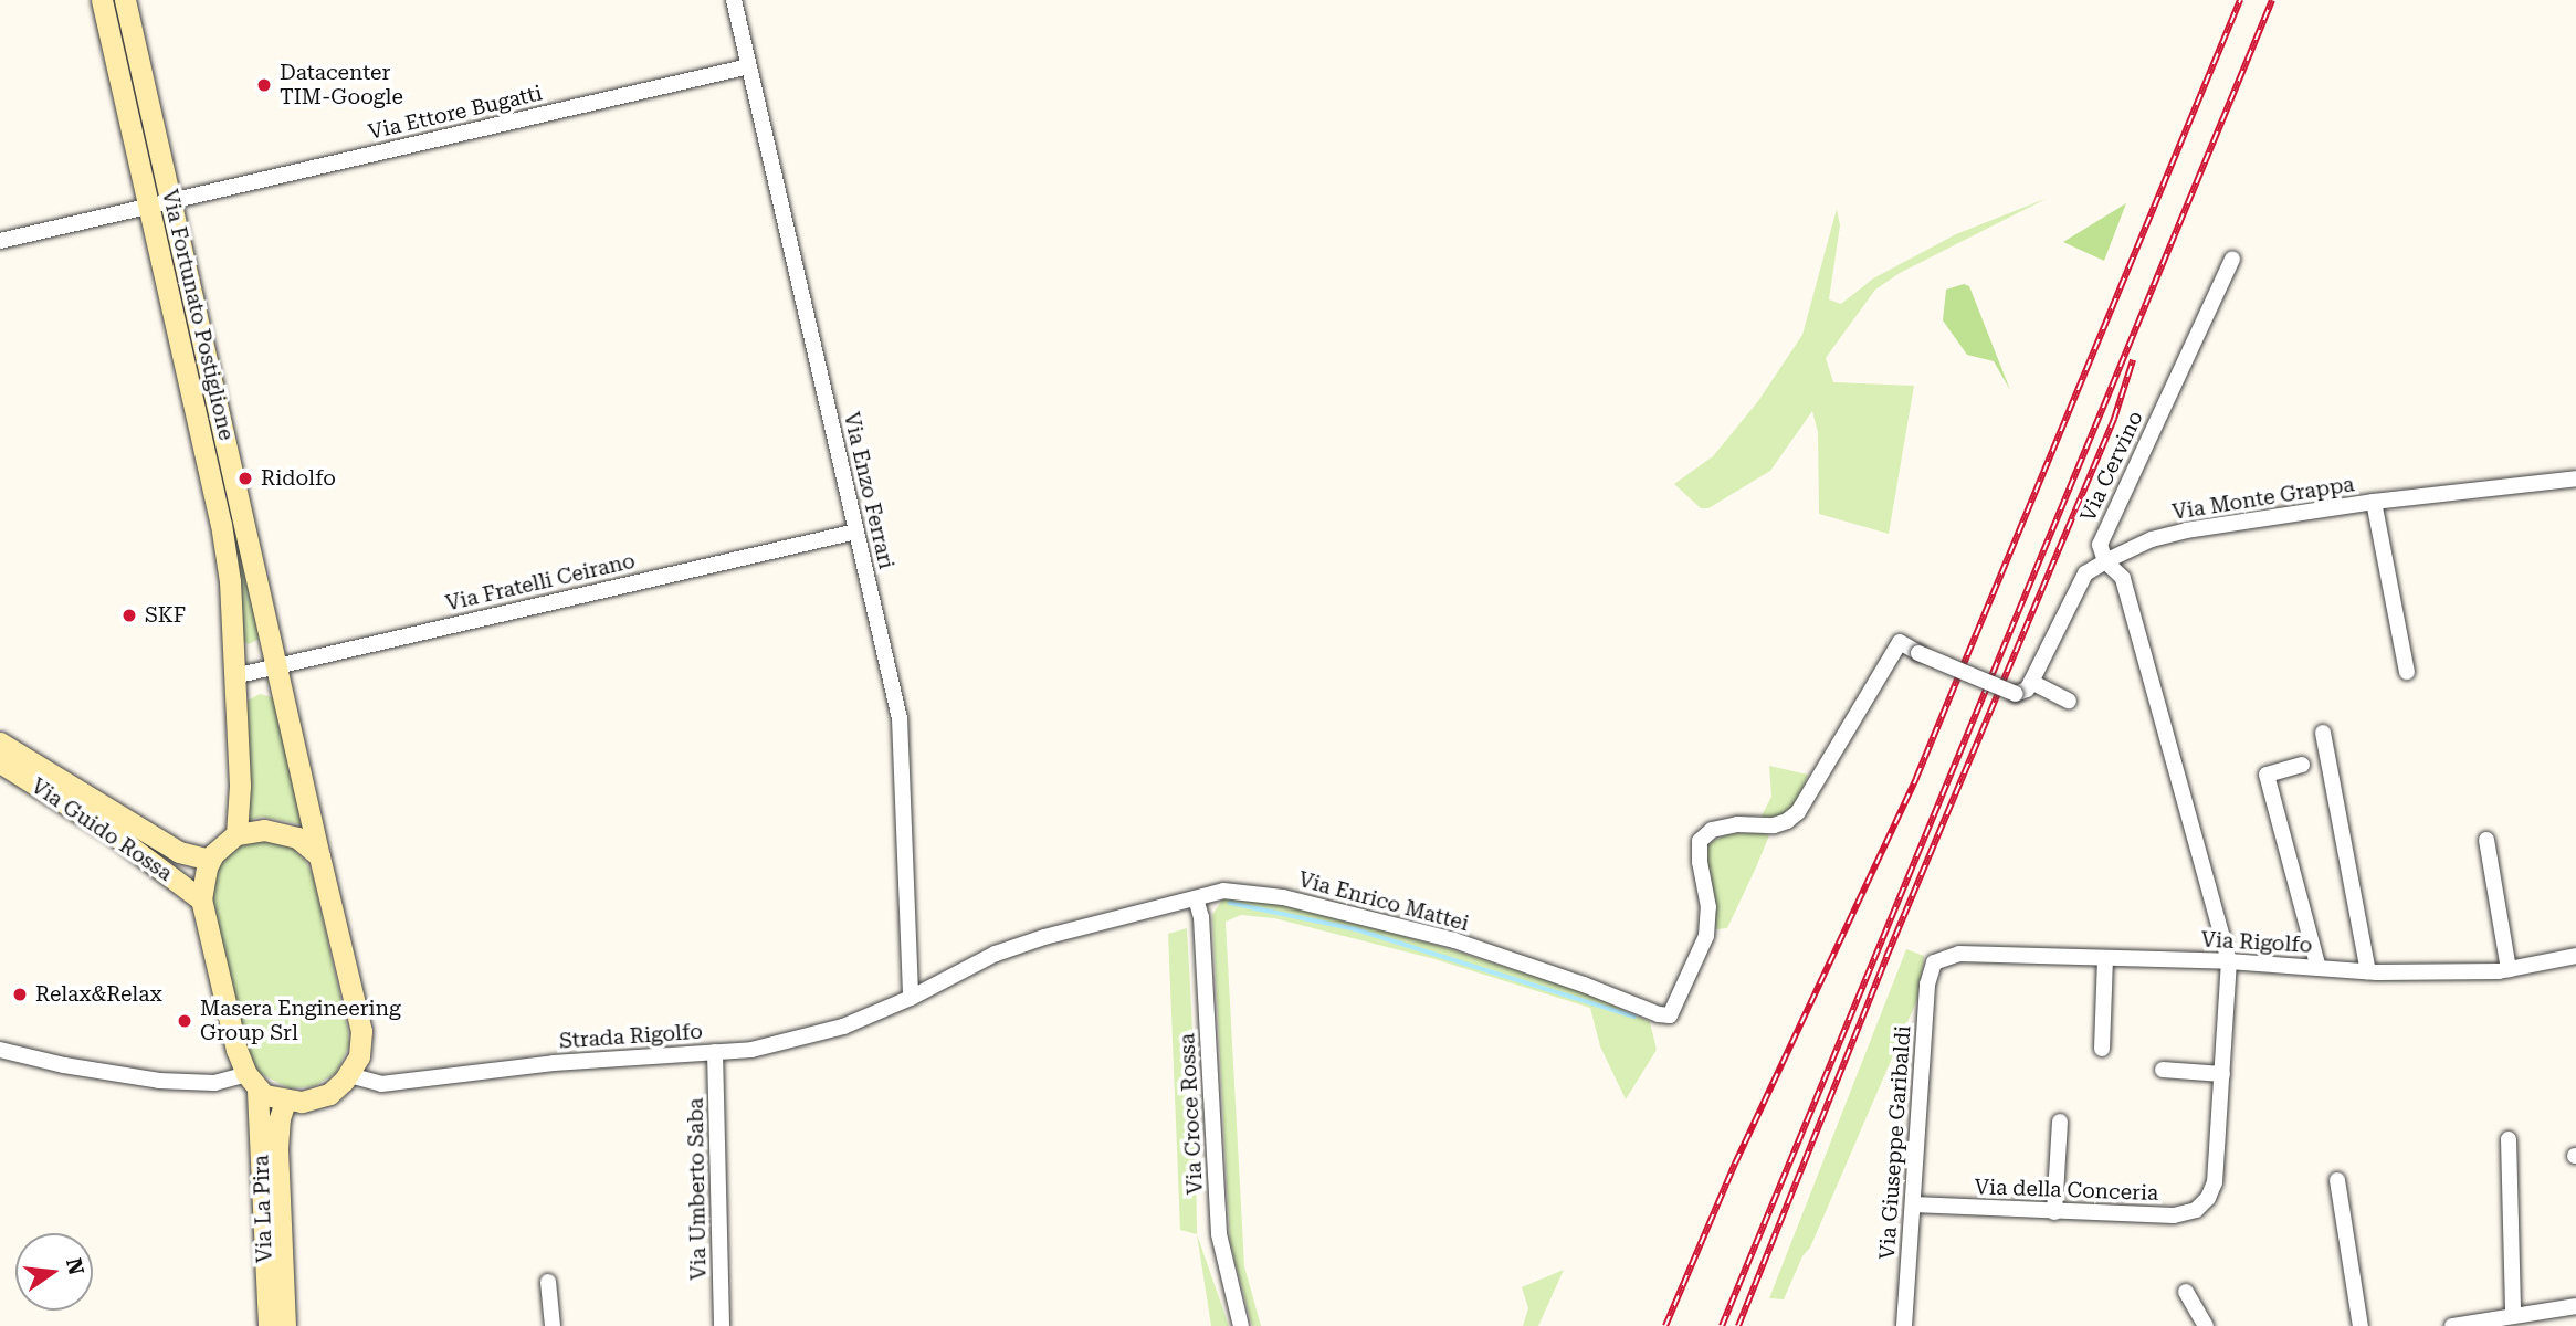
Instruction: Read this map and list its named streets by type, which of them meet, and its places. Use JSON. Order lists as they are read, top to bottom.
{
  "streets": {
    "street": [
      "Via Ettore Bugatti",
      "Via Fortunato Postiglione",
      "Via Cervino",
      "Via Enzo Ferrari",
      "Via Monte Grappa",
      "Via Fratelli Ceirano",
      "Via Guido Rossa",
      "Via Enrico Mattei",
      "Via Rigolfo",
      "Strada Rigolfo",
      "Via Croce Rossa",
      "Via Giuseppe Garibaldi",
      "Via Umberto Saba",
      "Via della Conceria",
      "Via La Pira"
    ]
  },
  "crossings": [
    ["Via Ettore Bugatti", "Via Fortunato Postiglione"],
    ["Via Ettore Bugatti", "Via Enzo Ferrari"],
    ["Via Fortunato Postiglione", "Via Fratelli Ceirano"],
    ["Via Fortunato Postiglione", "Strada Rigolfo"],
    ["Via Cervino", "Via Monte Grappa"],
    ["Via Enzo Ferrari", "Via Fratelli Ceirano"],
    ["Via Enzo Ferrari", "Via Enrico Mattei"],
    ["Via Enzo Ferrari", "Strada Rigolfo"],
    ["Via Guido Rossa", "Via La Pira"],
    ["Via Enrico Mattei", "Strada Rigolfo"],
    ["Via Enrico Mattei", "Via Croce Rossa"],
    ["Via Rigolfo", "Via Giuseppe Garibaldi"],
    ["Via Rigolfo", "Via della Conceria"],
    ["Strada Rigolfo", "Via Umberto Saba"],
    ["Via Giuseppe Garibaldi", "Via della Conceria"]
  ],
  "places": [
    "Datacenter TIM-Google",
    "Ridolfo",
    "SKF",
    "Relax&Relax",
    "Masera Engineering Group Srl"
  ],
  "north": "right"
}
